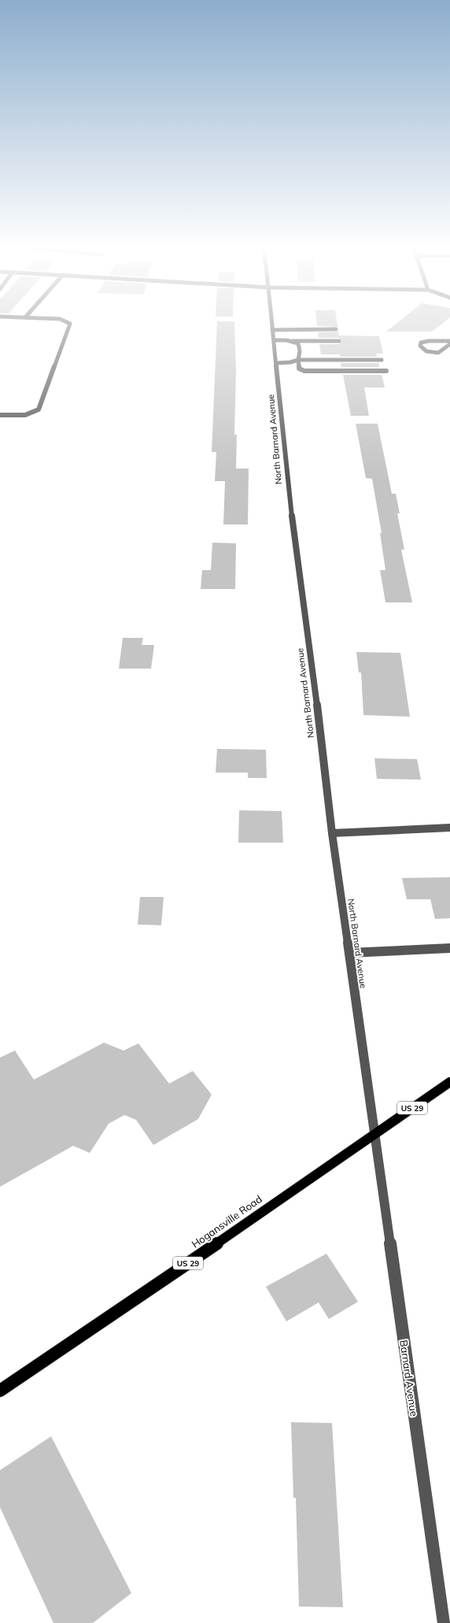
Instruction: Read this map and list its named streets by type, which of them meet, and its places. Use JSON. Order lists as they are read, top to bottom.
{
  "streets": {
    "main road": ["US 29", "Hogansville Road"],
    "street": ["North Barnard Avenue", "Barnard Avenue"]
  },
  "crossings": [
    ["North Barnard Avenue", "Hogansville Road"],
    ["North Barnard Avenue", "Barnard Avenue"],
    ["Hogansville Road", "Barnard Avenue"]
  ]
}
